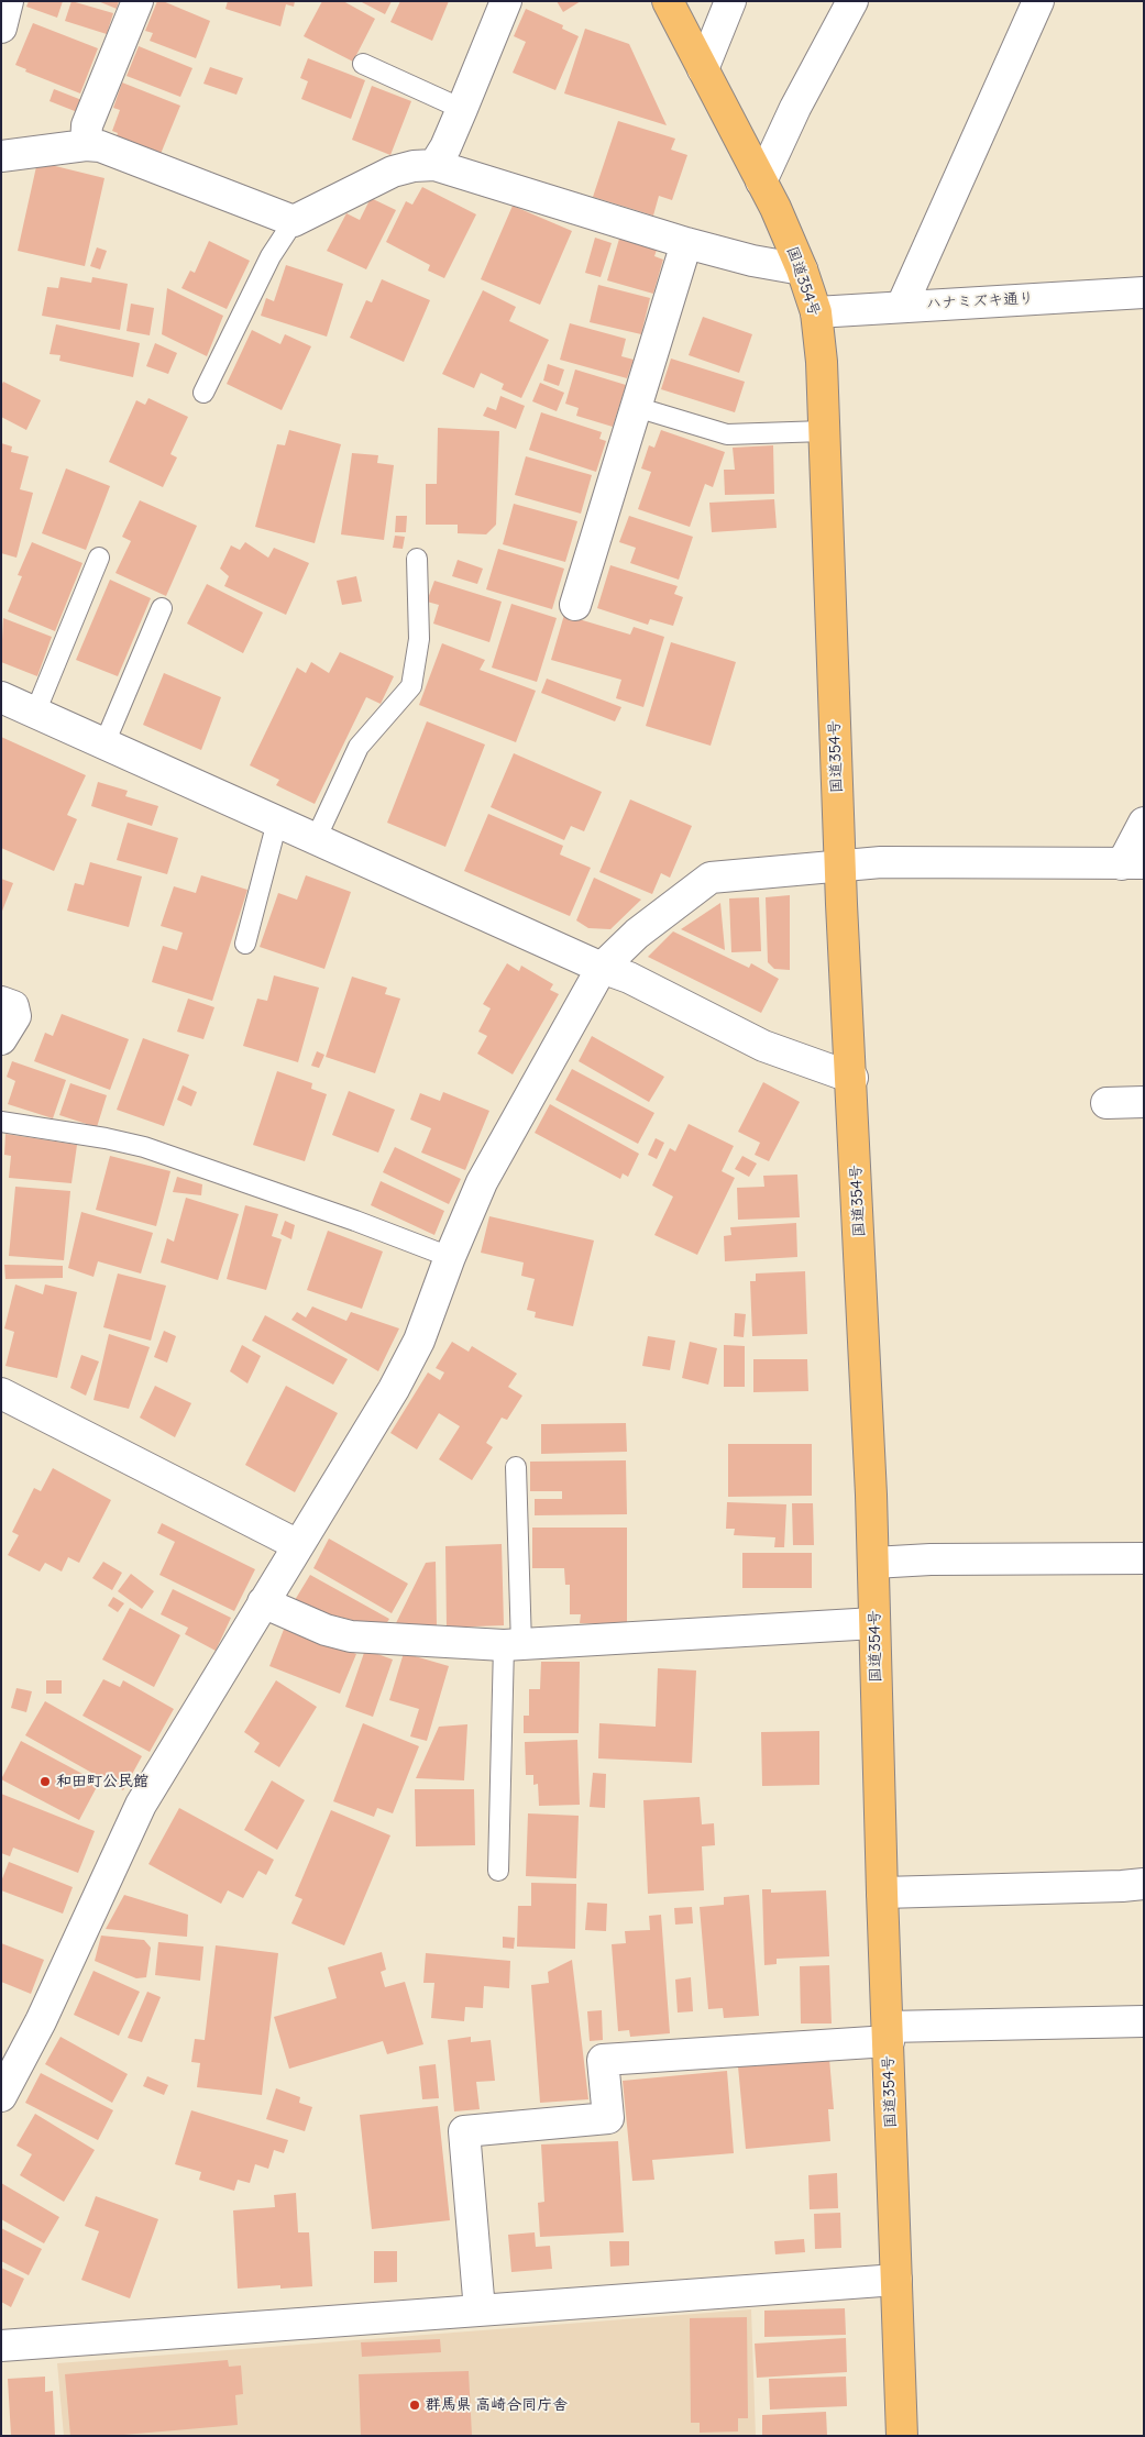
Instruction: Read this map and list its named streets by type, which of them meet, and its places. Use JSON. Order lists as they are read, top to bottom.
{
  "streets": {
    "highway": ["国道354号"],
    "street": ["ハナミズキ通り"]
  },
  "crossings": [
    ["国道354号", "ハナミズキ通り"]
  ],
  "places": ["和田町公民館", "群馬県 高崎合同庁舎"]
}
